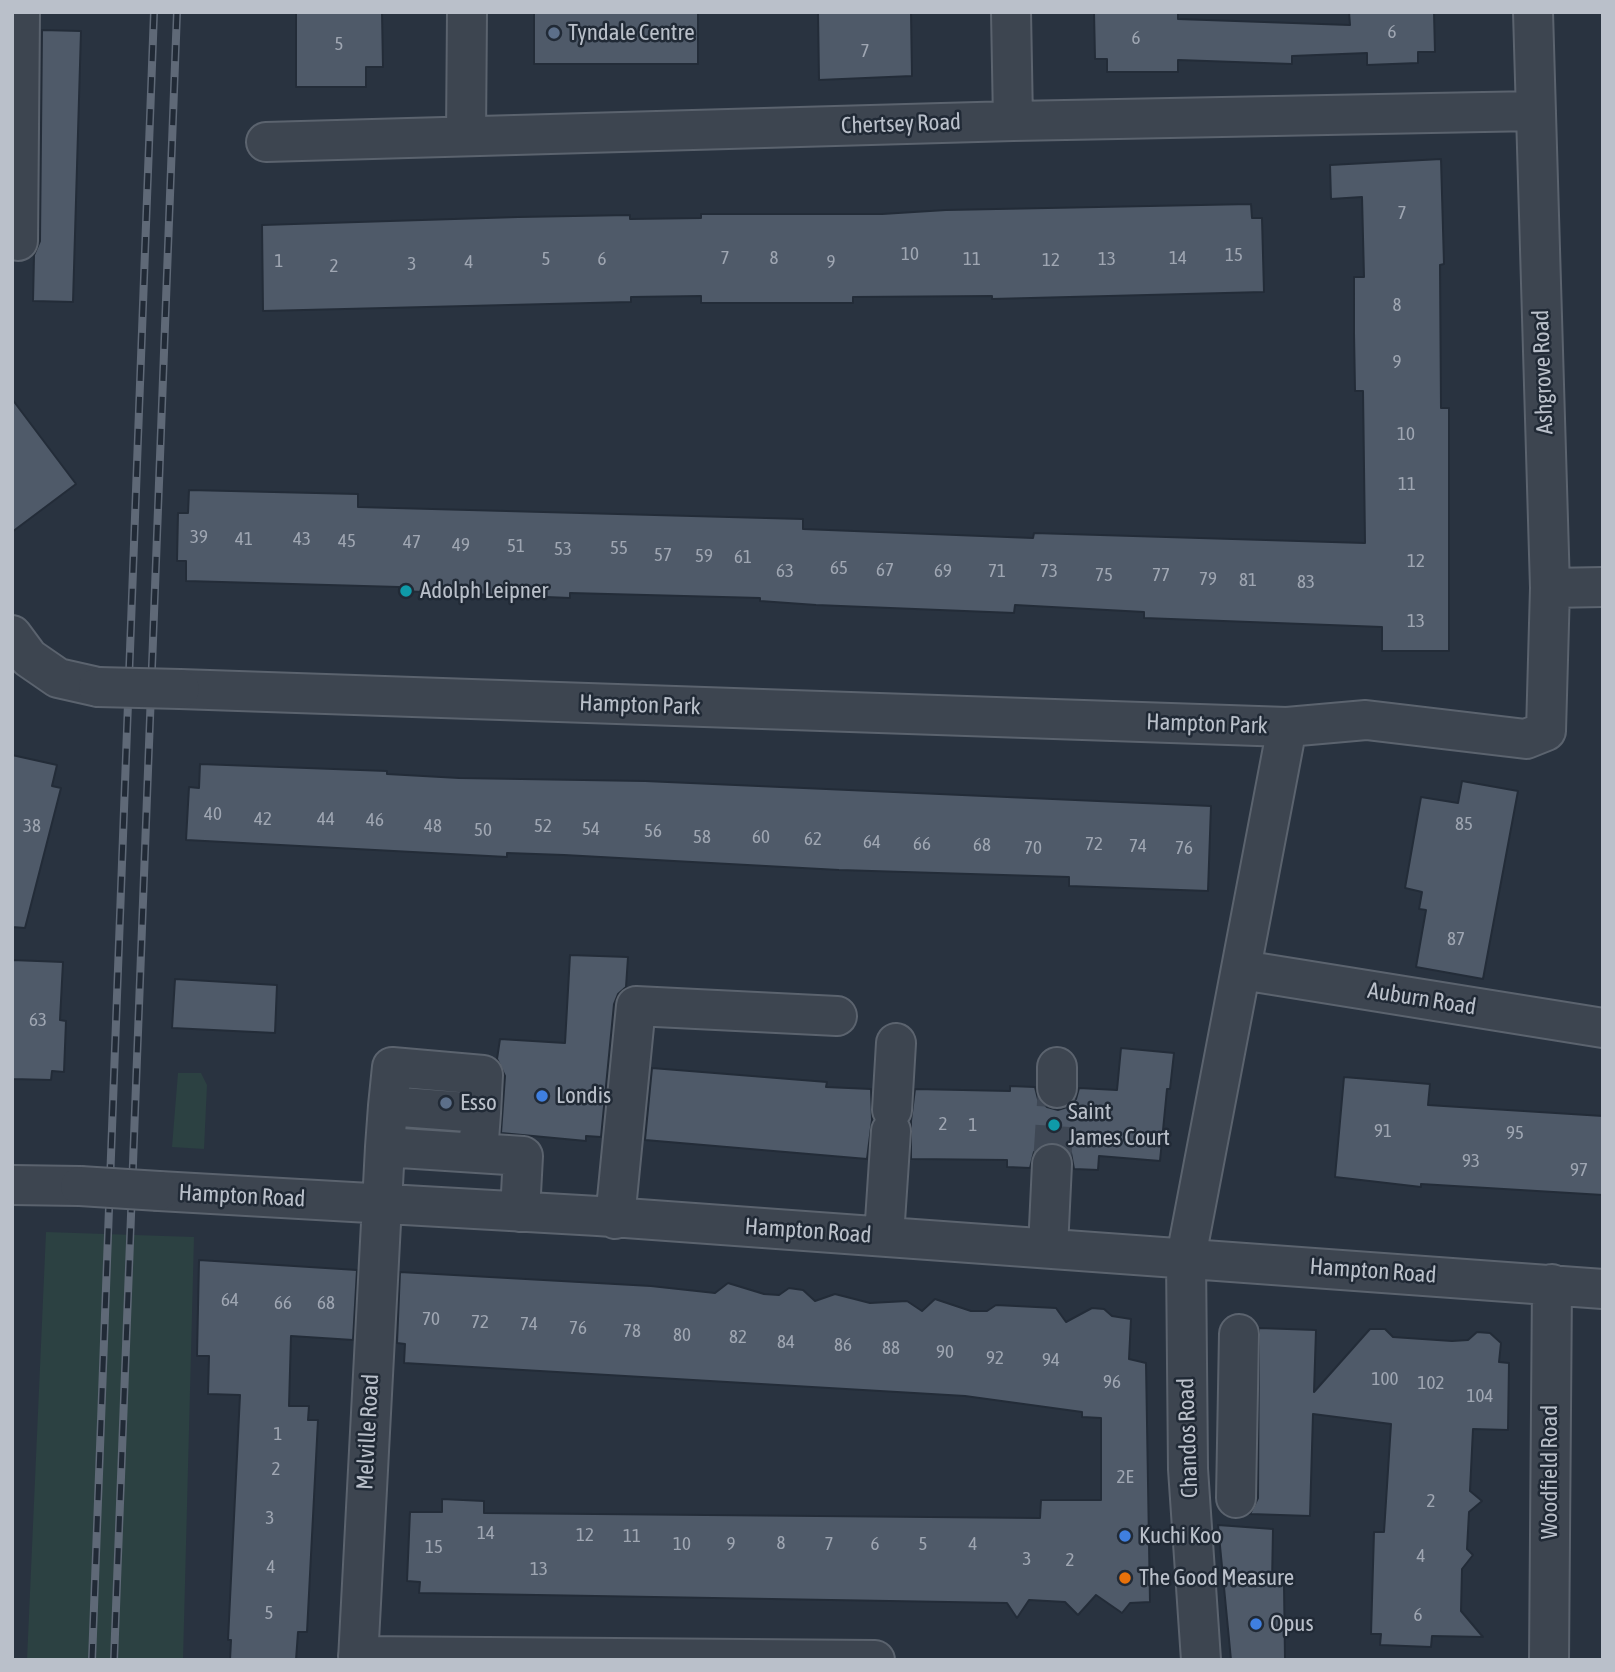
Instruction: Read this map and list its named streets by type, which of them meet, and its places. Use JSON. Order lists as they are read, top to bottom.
{
  "streets": {
    "street": [
      "Chertsey Road",
      "Ashgrove Road",
      "Hampton Park",
      "Auburn Road",
      "Hampton Road",
      "Melville Road",
      "Chandos Road",
      "Woodfield Road"
    ]
  },
  "crossings": [
    ["Chertsey Road", "Ashgrove Road"],
    ["Ashgrove Road", "Hampton Park"],
    ["Hampton Park", "Auburn Road"],
    ["Hampton Park", "Hampton Road"],
    ["Hampton Park", "Chandos Road"],
    ["Hampton Road", "Melville Road"],
    ["Hampton Road", "Chandos Road"],
    ["Hampton Road", "Woodfield Road"]
  ],
  "places": [
    "Tyndale Centre",
    "Adolph Leipner",
    "Londis",
    "Esso",
    "Saint James Court",
    "Kuchi Koo",
    "The Good Measure",
    "Opus"
  ],
  "house_numbers": [
    "6",
    "6",
    "5",
    "7",
    "7",
    "10",
    "15",
    "7",
    "8",
    "14",
    "5",
    "6",
    "11",
    "13",
    "12",
    "1",
    "4",
    "9",
    "3",
    "2",
    "8",
    "9",
    "10",
    "11",
    "39",
    "41",
    "43",
    "45",
    "47",
    "49",
    "51",
    "55",
    "53",
    "57",
    "59",
    "61",
    "12",
    "65",
    "67",
    "63",
    "69",
    "71",
    "73",
    "75",
    "77",
    "79",
    "81",
    "83",
    "13",
    "40",
    "42",
    "44",
    "46",
    "85",
    "38",
    "48",
    "52",
    "54",
    "50",
    "56",
    "58",
    "60",
    "62",
    "64",
    "66",
    "72",
    "68",
    "74",
    "70",
    "76",
    "87",
    "63",
    "2",
    "1",
    "91",
    "95",
    "93",
    "97",
    "64",
    "66",
    "68",
    "70",
    "72",
    "74",
    "76",
    "78",
    "80",
    "82",
    "84",
    "86",
    "88",
    "90",
    "92",
    "94",
    "100",
    "96",
    "102",
    "104",
    "1",
    "2",
    "2E",
    "2",
    "3",
    "14",
    "12",
    "11",
    "8",
    "10",
    "9",
    "7",
    "6",
    "5",
    "4",
    "15",
    "4",
    "3",
    "2",
    "4",
    "13",
    "5",
    "6"
  ]
}
